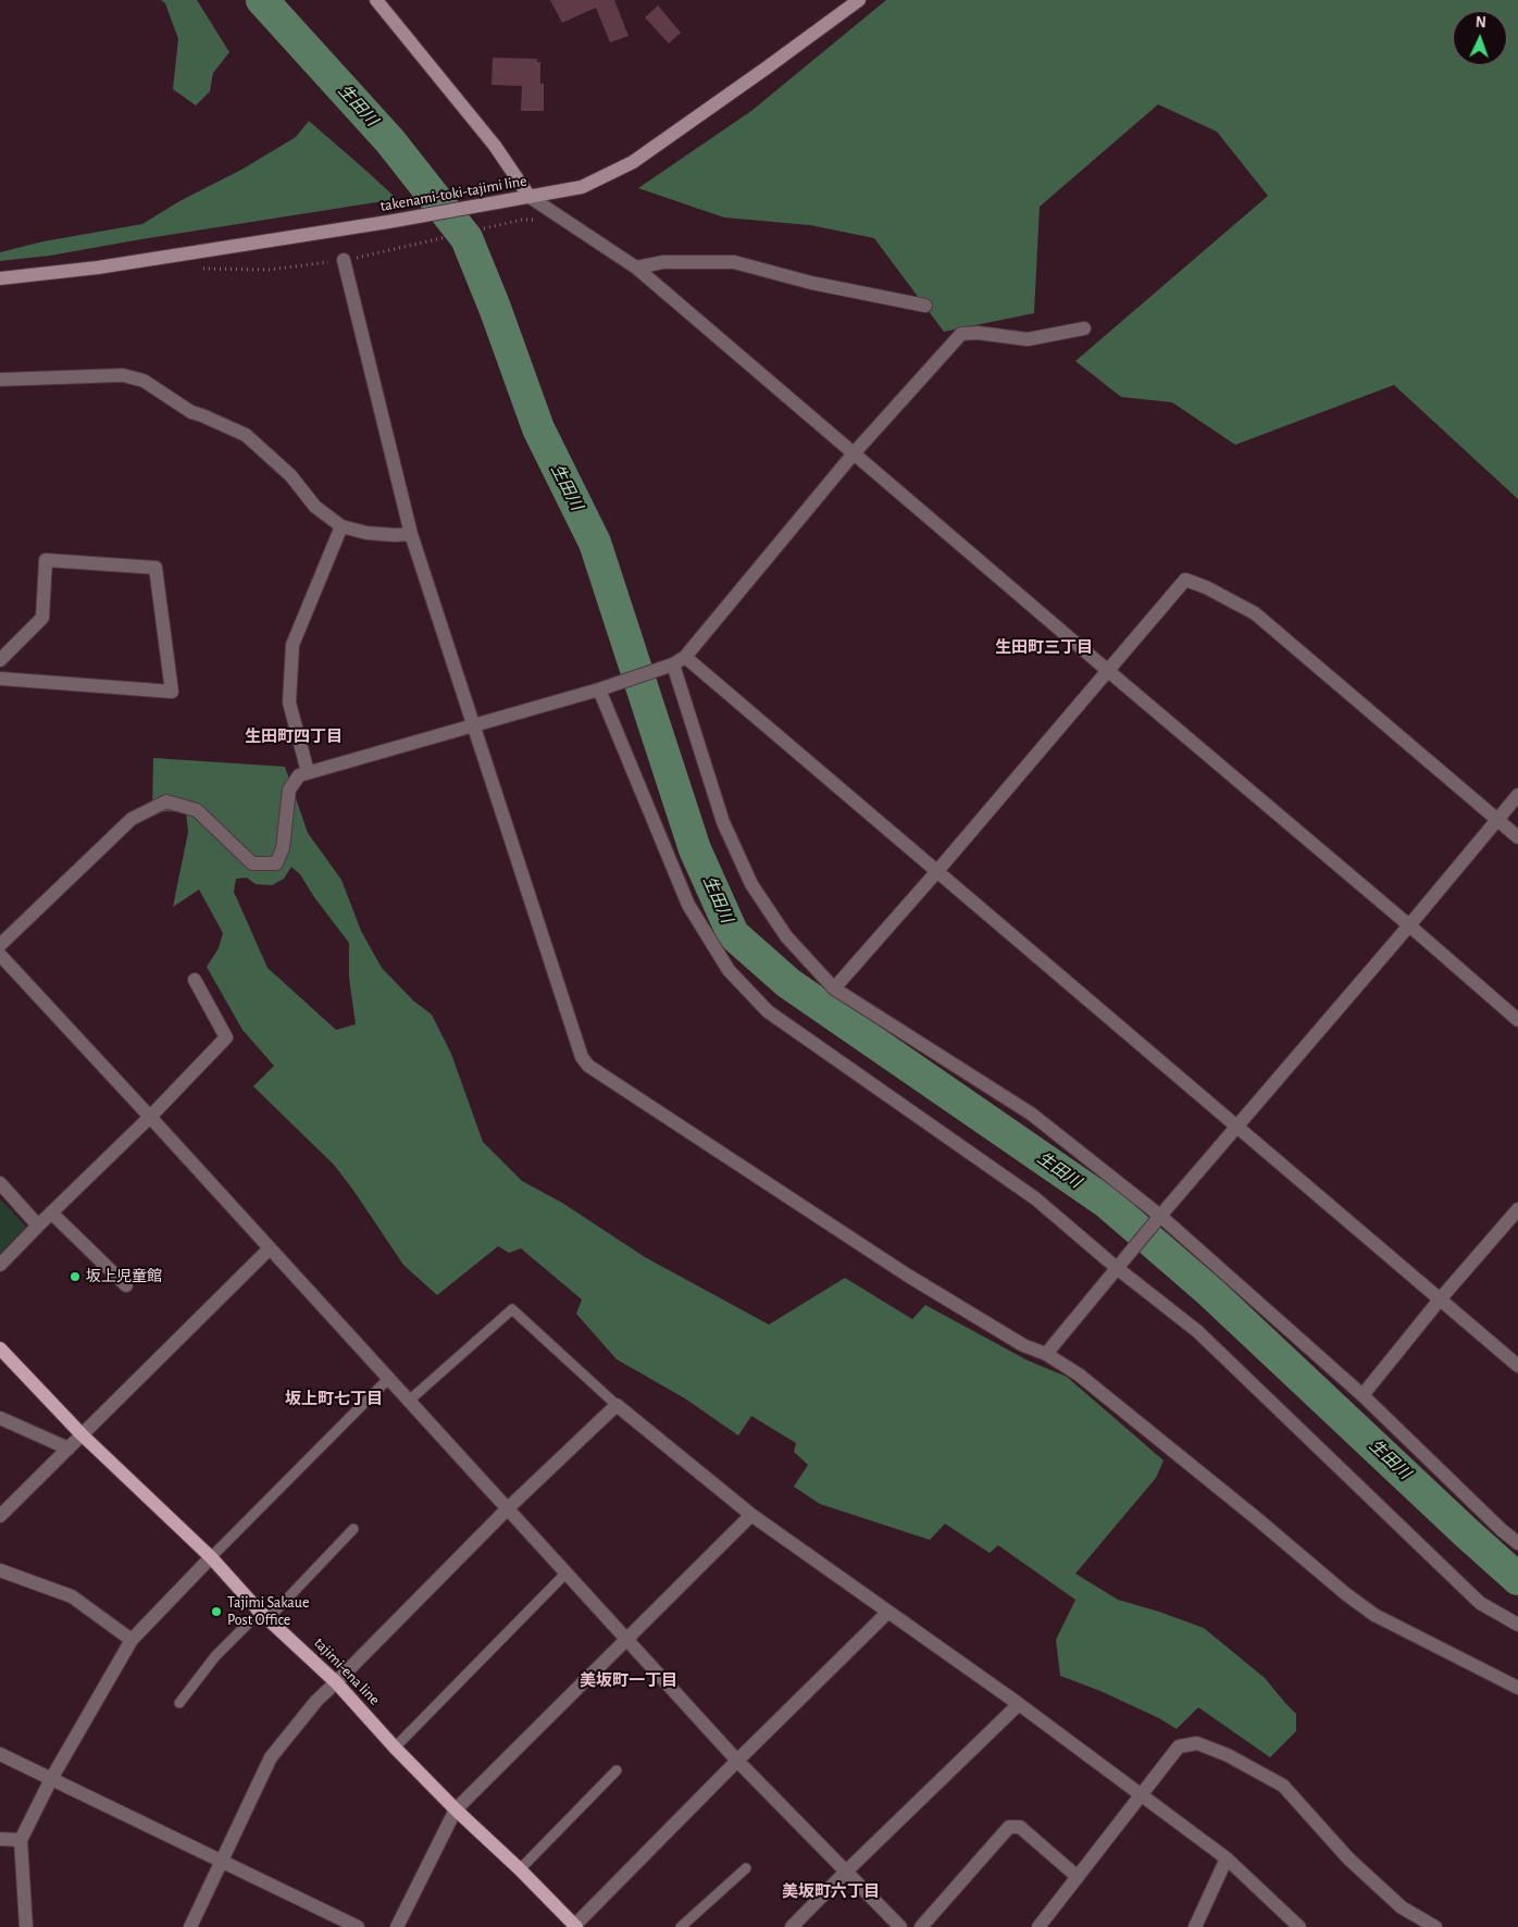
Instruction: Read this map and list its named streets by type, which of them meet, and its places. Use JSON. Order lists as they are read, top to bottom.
{
  "streets": {
    "main road": ["takenami-toki-tajimi line", "tajimi-ena line"]
  },
  "districts": [
    "生田町三丁目",
    "生田町四丁目",
    "坂上町七丁目",
    "美坂町一丁目",
    "美坂町六丁目"
  ],
  "water": ["生田川"],
  "places": ["坂上児童館", "Tajimi Sakaue Post Office"],
  "north": "top"
}
